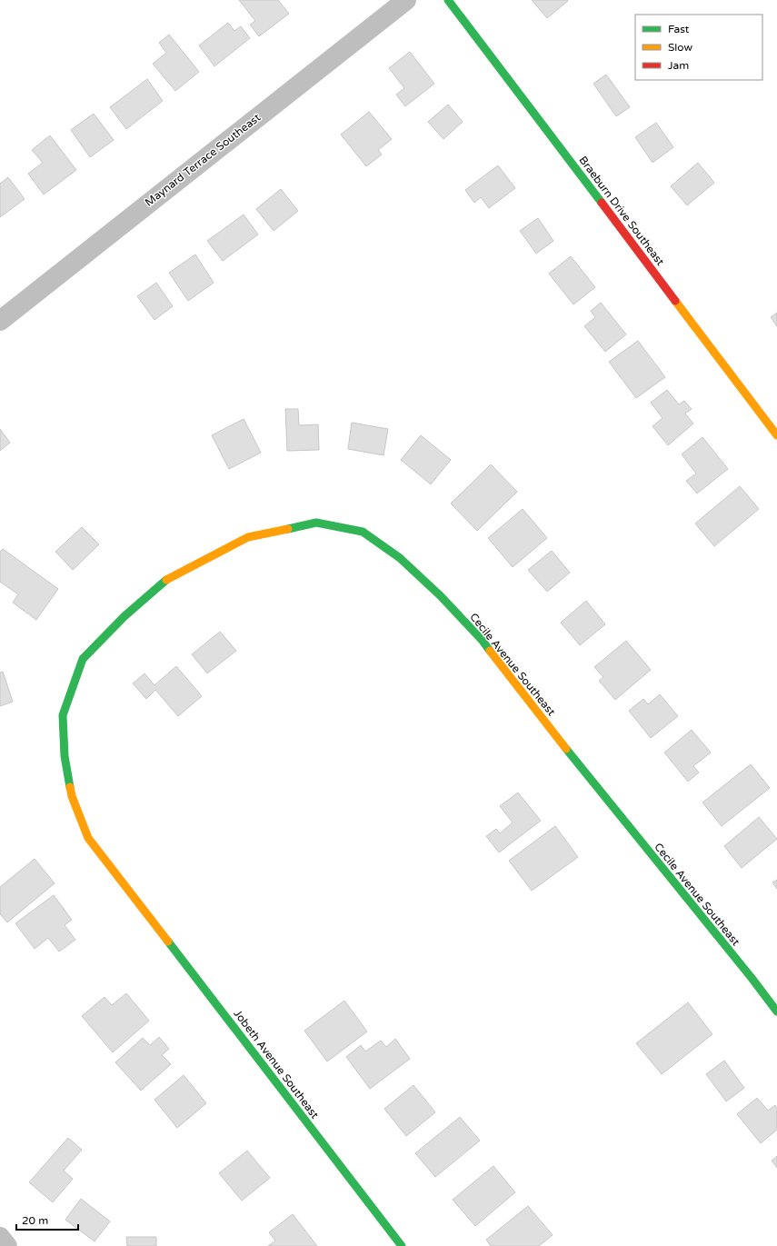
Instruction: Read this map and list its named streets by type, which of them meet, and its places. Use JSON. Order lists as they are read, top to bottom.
{
  "streets": {
    "street": [
      "Maynard Terrace Southeast",
      "Braeburn Drive Southeast",
      "Cecile Avenue Southeast",
      "Jobeth Avenue Southeast"
    ]
  },
  "crossings": [
    ["Cecile Avenue Southeast", "Jobeth Avenue Southeast"]
  ],
  "legend": ["Fast", "Slow", "Jam"],
  "scale_bar": "20 m"
}
